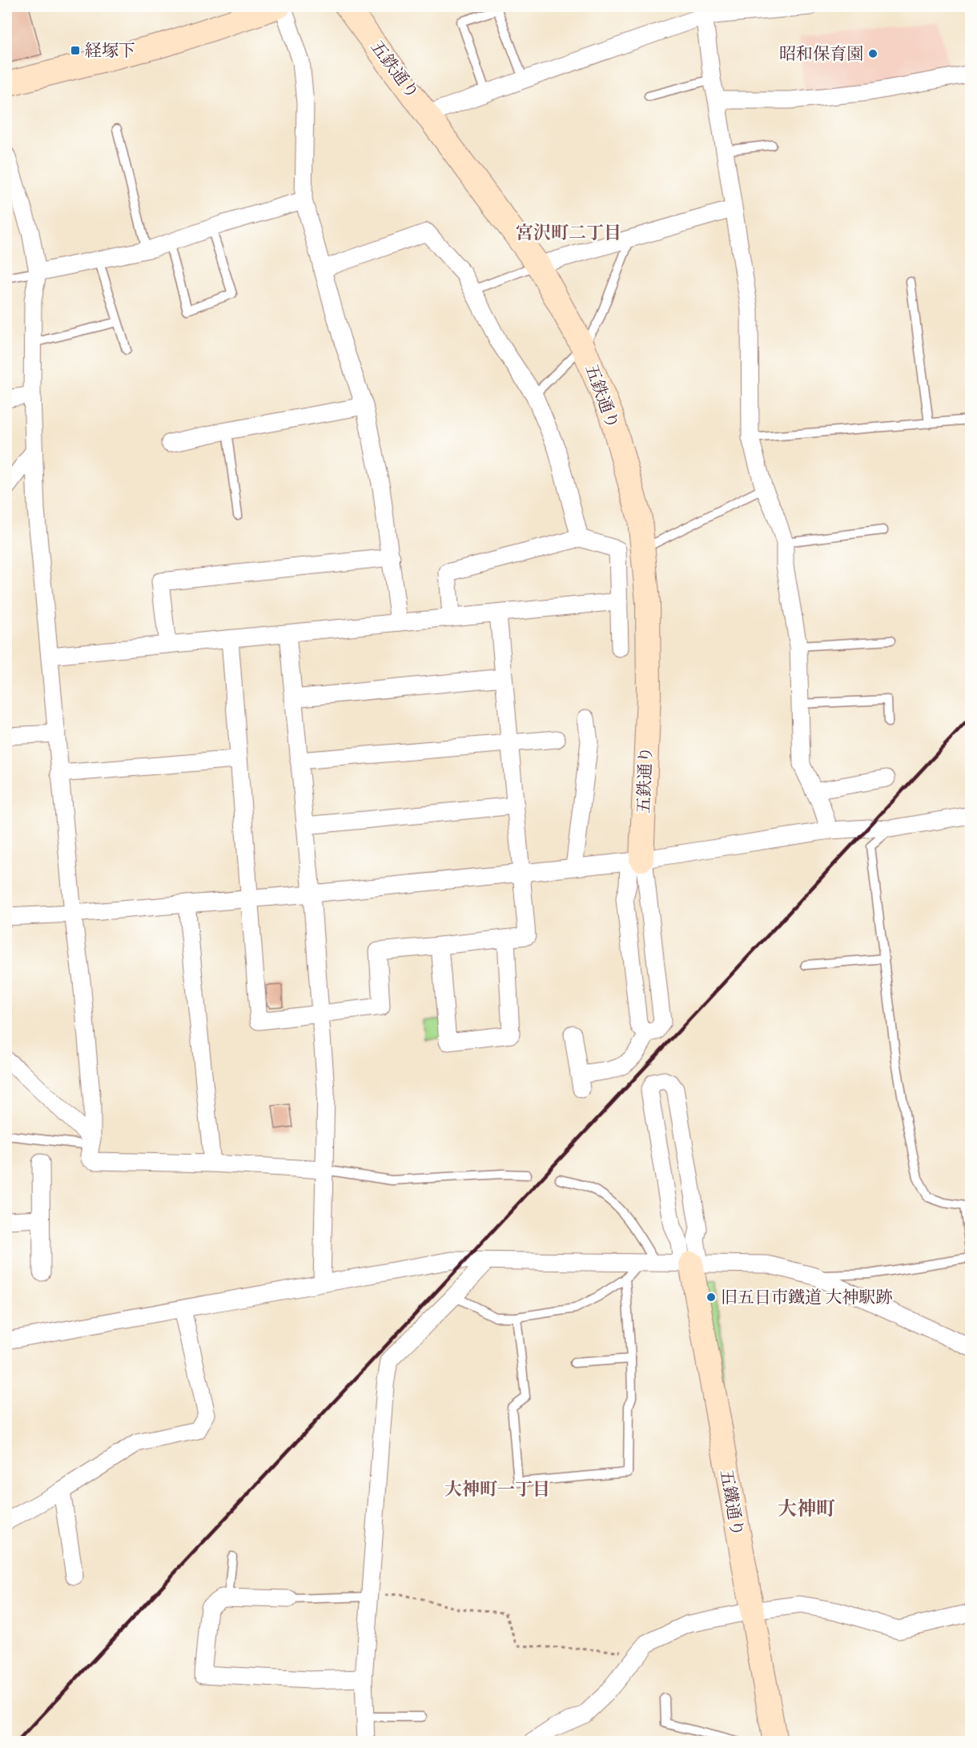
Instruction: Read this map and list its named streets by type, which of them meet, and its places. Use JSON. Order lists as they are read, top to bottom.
{
  "streets": {
    "street": ["五鉄通り", "五鐵通り"]
  },
  "districts": ["宮沢町二丁目", "大神町一丁目", "大神町"],
  "places": {
    "transit": ["経塚下"],
    "other": ["昭和保育園", "旧五日市鐵道 大神駅跡"]
  }
}
